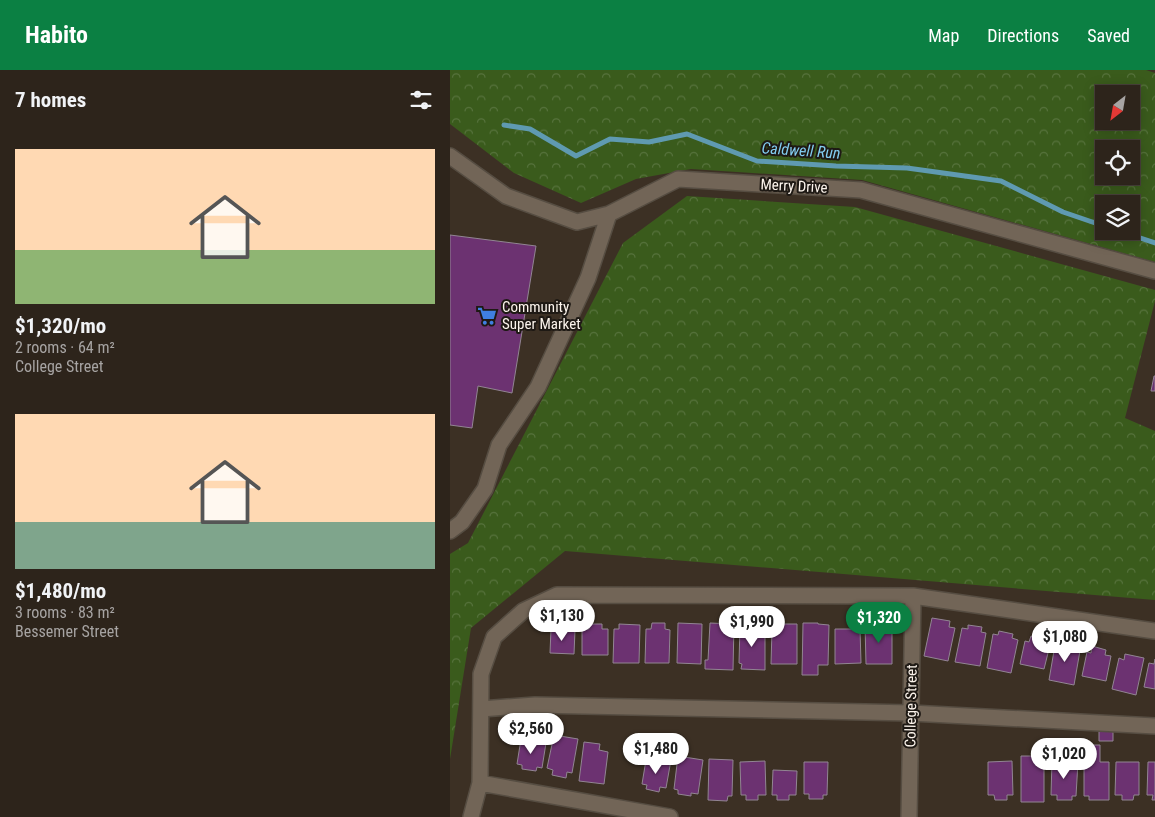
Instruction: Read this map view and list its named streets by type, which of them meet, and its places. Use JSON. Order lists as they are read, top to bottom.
{
  "streets": {
    "street": ["Merry Drive", "College Street"]
  },
  "water": ["Caldwell Run"],
  "places": {
    "supermarket": ["Community Super Market"]
  },
  "north": "bottom left",
  "page": {
    "header": "Habito",
    "nav": ["Map", "Directions", "Saved"],
    "heading": "7 homes",
    "list": [
      {
        "name": "$1,320/mo",
        "note": "2 rooms · 64 m² · College Street"
      },
      {
        "name": "$1,480/mo",
        "note": "3 rooms · 83 m² · Bessemer Street"
      }
    ],
    "price": [
      "$1,130",
      "$1,320",
      "$1,990",
      "$1,080",
      "$2,560",
      "$1,480",
      "$1,020"
    ]
  }
}
